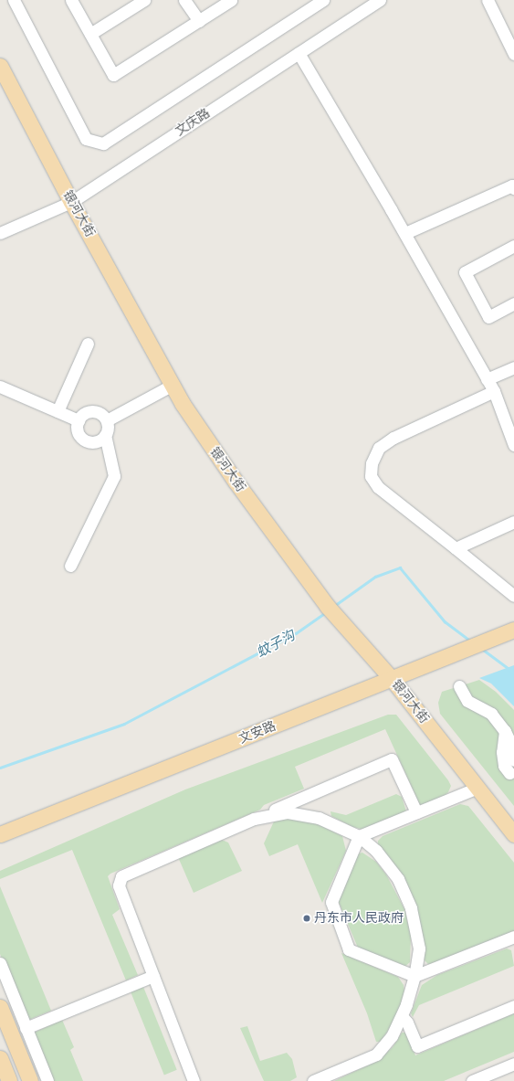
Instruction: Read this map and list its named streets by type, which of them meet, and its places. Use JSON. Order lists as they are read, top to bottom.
{
  "streets": {
    "main road": ["银河大街", "文安路"],
    "street": ["文庆路"]
  },
  "crossings": [
    ["文庆路", "银河大街"],
    ["银河大街", "文安路"]
  ],
  "water": ["蚊子沟"],
  "places": ["丹东市人民政府"]
}
